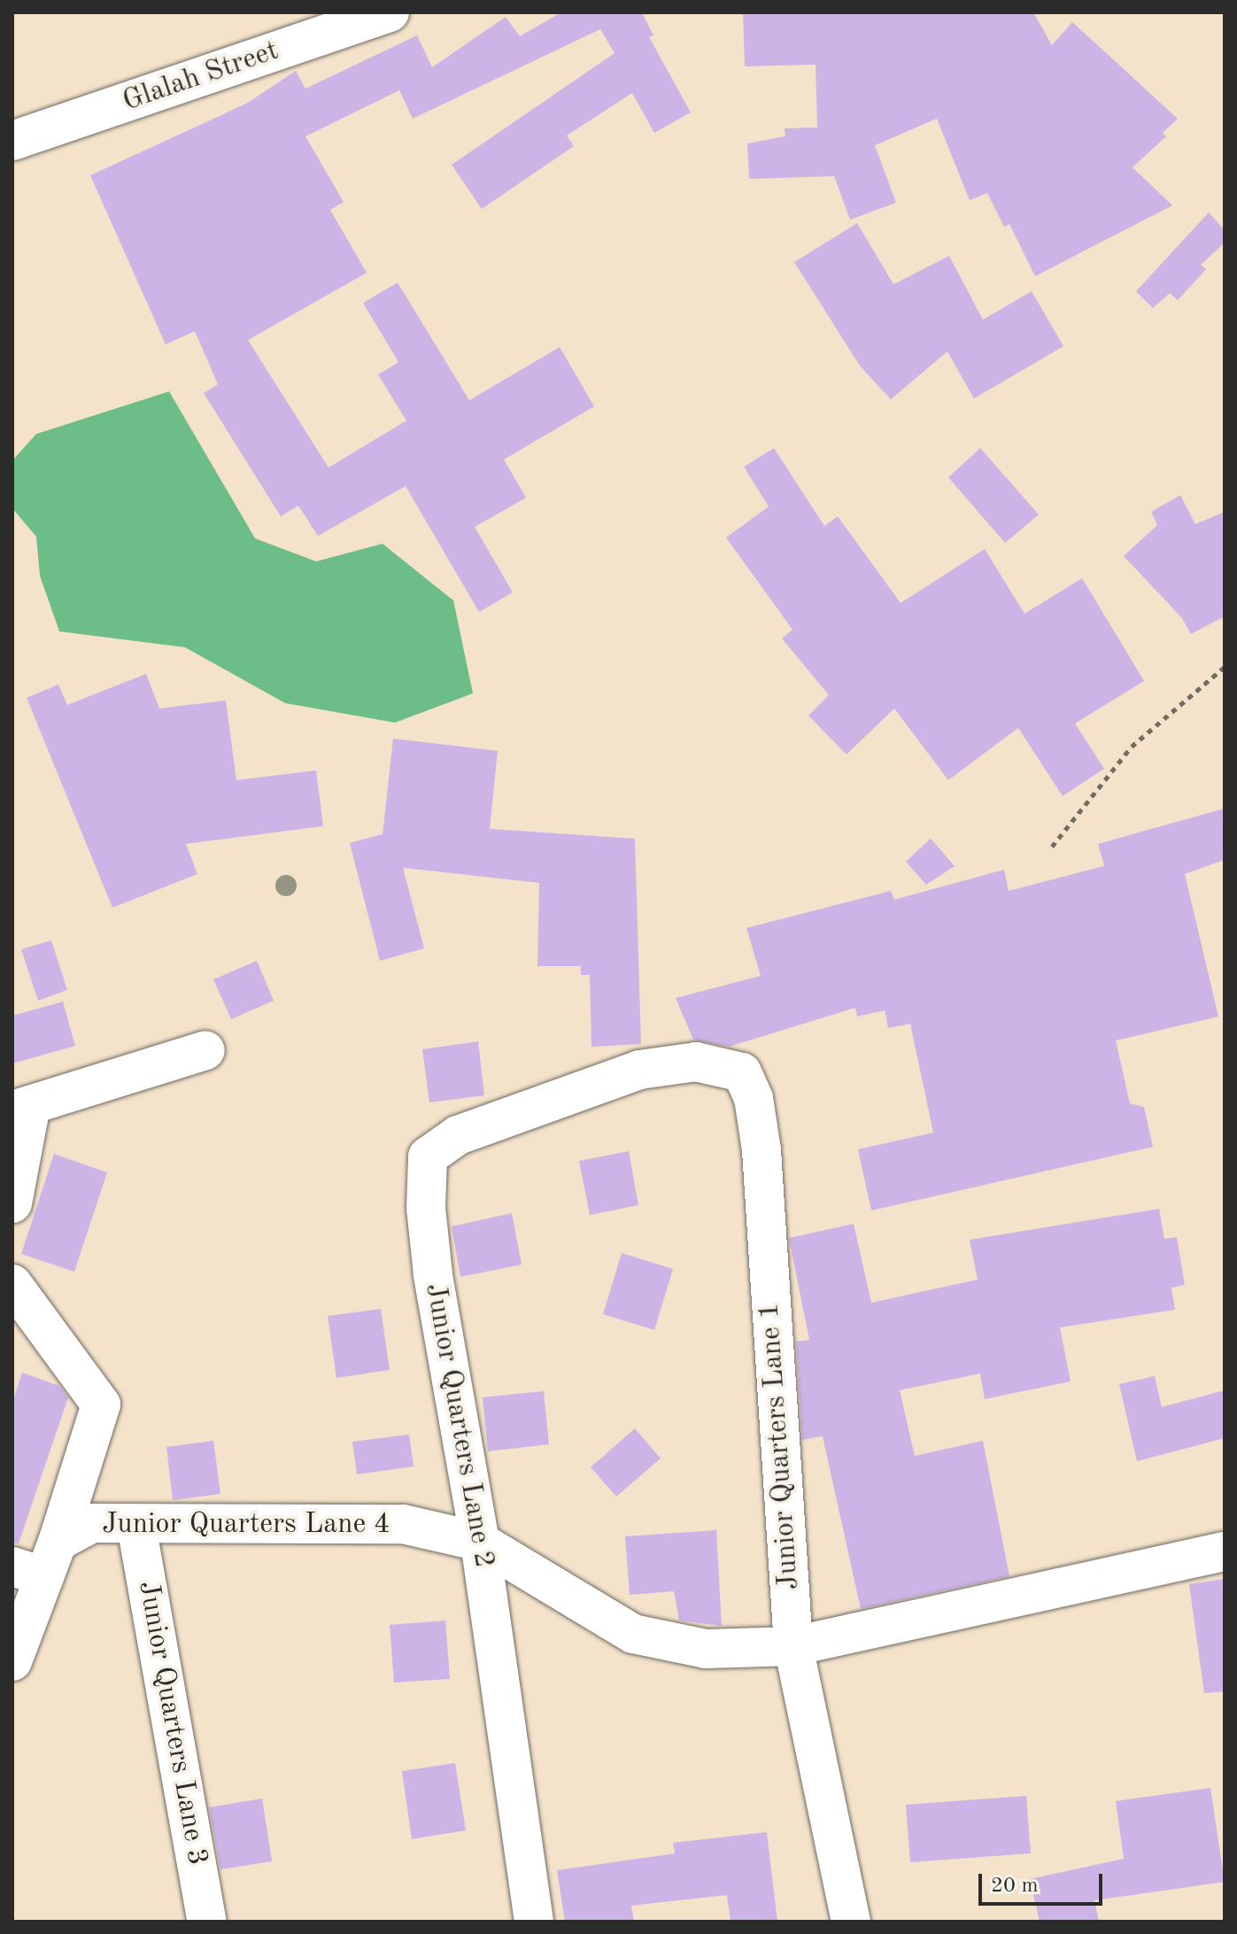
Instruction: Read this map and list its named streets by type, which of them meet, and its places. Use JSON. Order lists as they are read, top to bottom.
{
  "streets": {
    "street": [
      "Glalah Street",
      "Junior Quarters Lane 2",
      "Junior Quarters Lane 1",
      "Junior Quarters Lane 4",
      "Junior Quarters Lane 3"
    ]
  },
  "crossings": [
    ["Junior Quarters Lane 2", "Junior Quarters Lane 1"],
    ["Junior Quarters Lane 2", "Junior Quarters Lane 4"],
    ["Junior Quarters Lane 1", "Junior Quarters Lane 4"],
    ["Junior Quarters Lane 4", "Junior Quarters Lane 3"]
  ],
  "scale_bar": "20 m"
}
